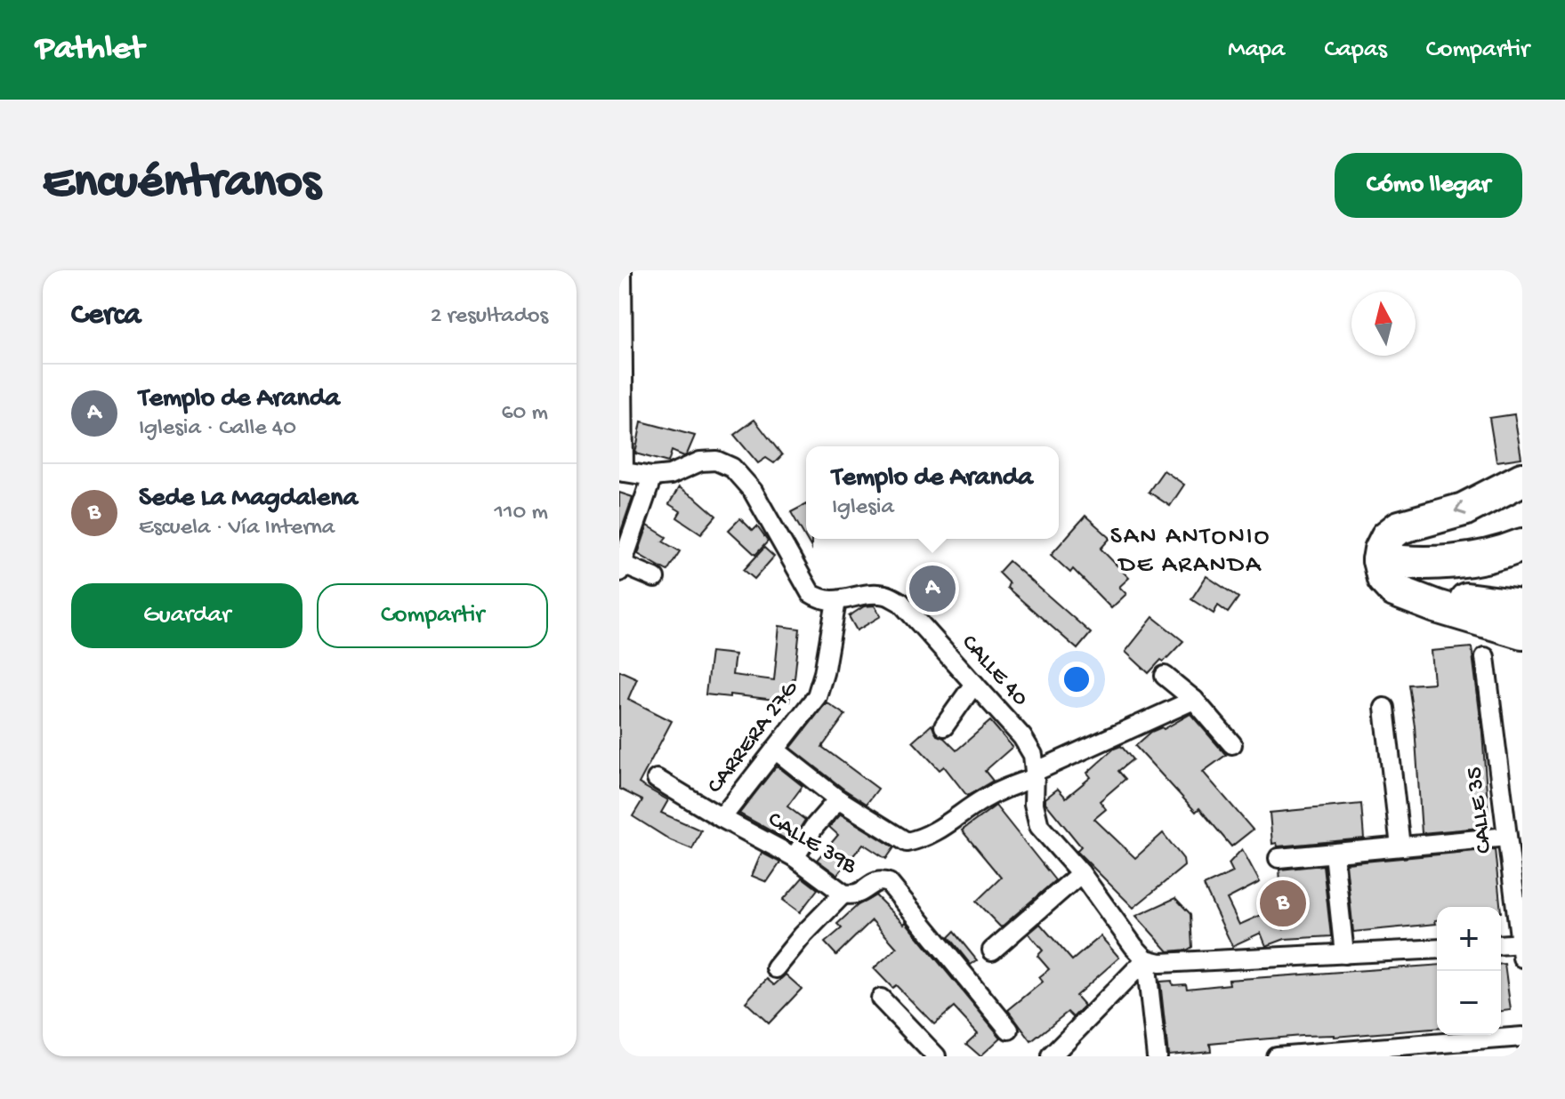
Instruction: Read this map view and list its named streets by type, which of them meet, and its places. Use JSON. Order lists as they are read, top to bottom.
{
  "streets": {
    "street": [
      "CALLE 40",
      "CARRERA 27G",
      "CALLE 35",
      "CALLE 39B"
    ]
  },
  "crossings": [
    ["CALLE 40", "CARRERA 27G"],
    ["CARRERA 27G", "CALLE 39B"]
  ],
  "districts": ["SAN ANTONIO DE ARANDA"],
  "north": "top",
  "page": {
    "header": "Pathlet",
    "nav": ["Mapa", "Capas", "Compartir"],
    "buttons": [
      "Cómo llegar",
      ["Guardar", "Compartir"]
    ],
    "title": "Encuéntranos",
    "heading": ["Cerca", "2 resultados"],
    "list": [
      {
        "mark": "A",
        "name": "Templo de Aranda",
        "note": "Iglesia · Calle 40",
        "value": "60 m"
      },
      {
        "mark": "B",
        "name": "Sede La Magdalena",
        "note": "Escuela · Vía Interna",
        "value": "110 m"
      }
    ],
    "popup": ["Templo de Aranda", "Iglesia"],
    "pins": ["A", "B"],
    "map_buttons": ["+", "−"]
  }
}
